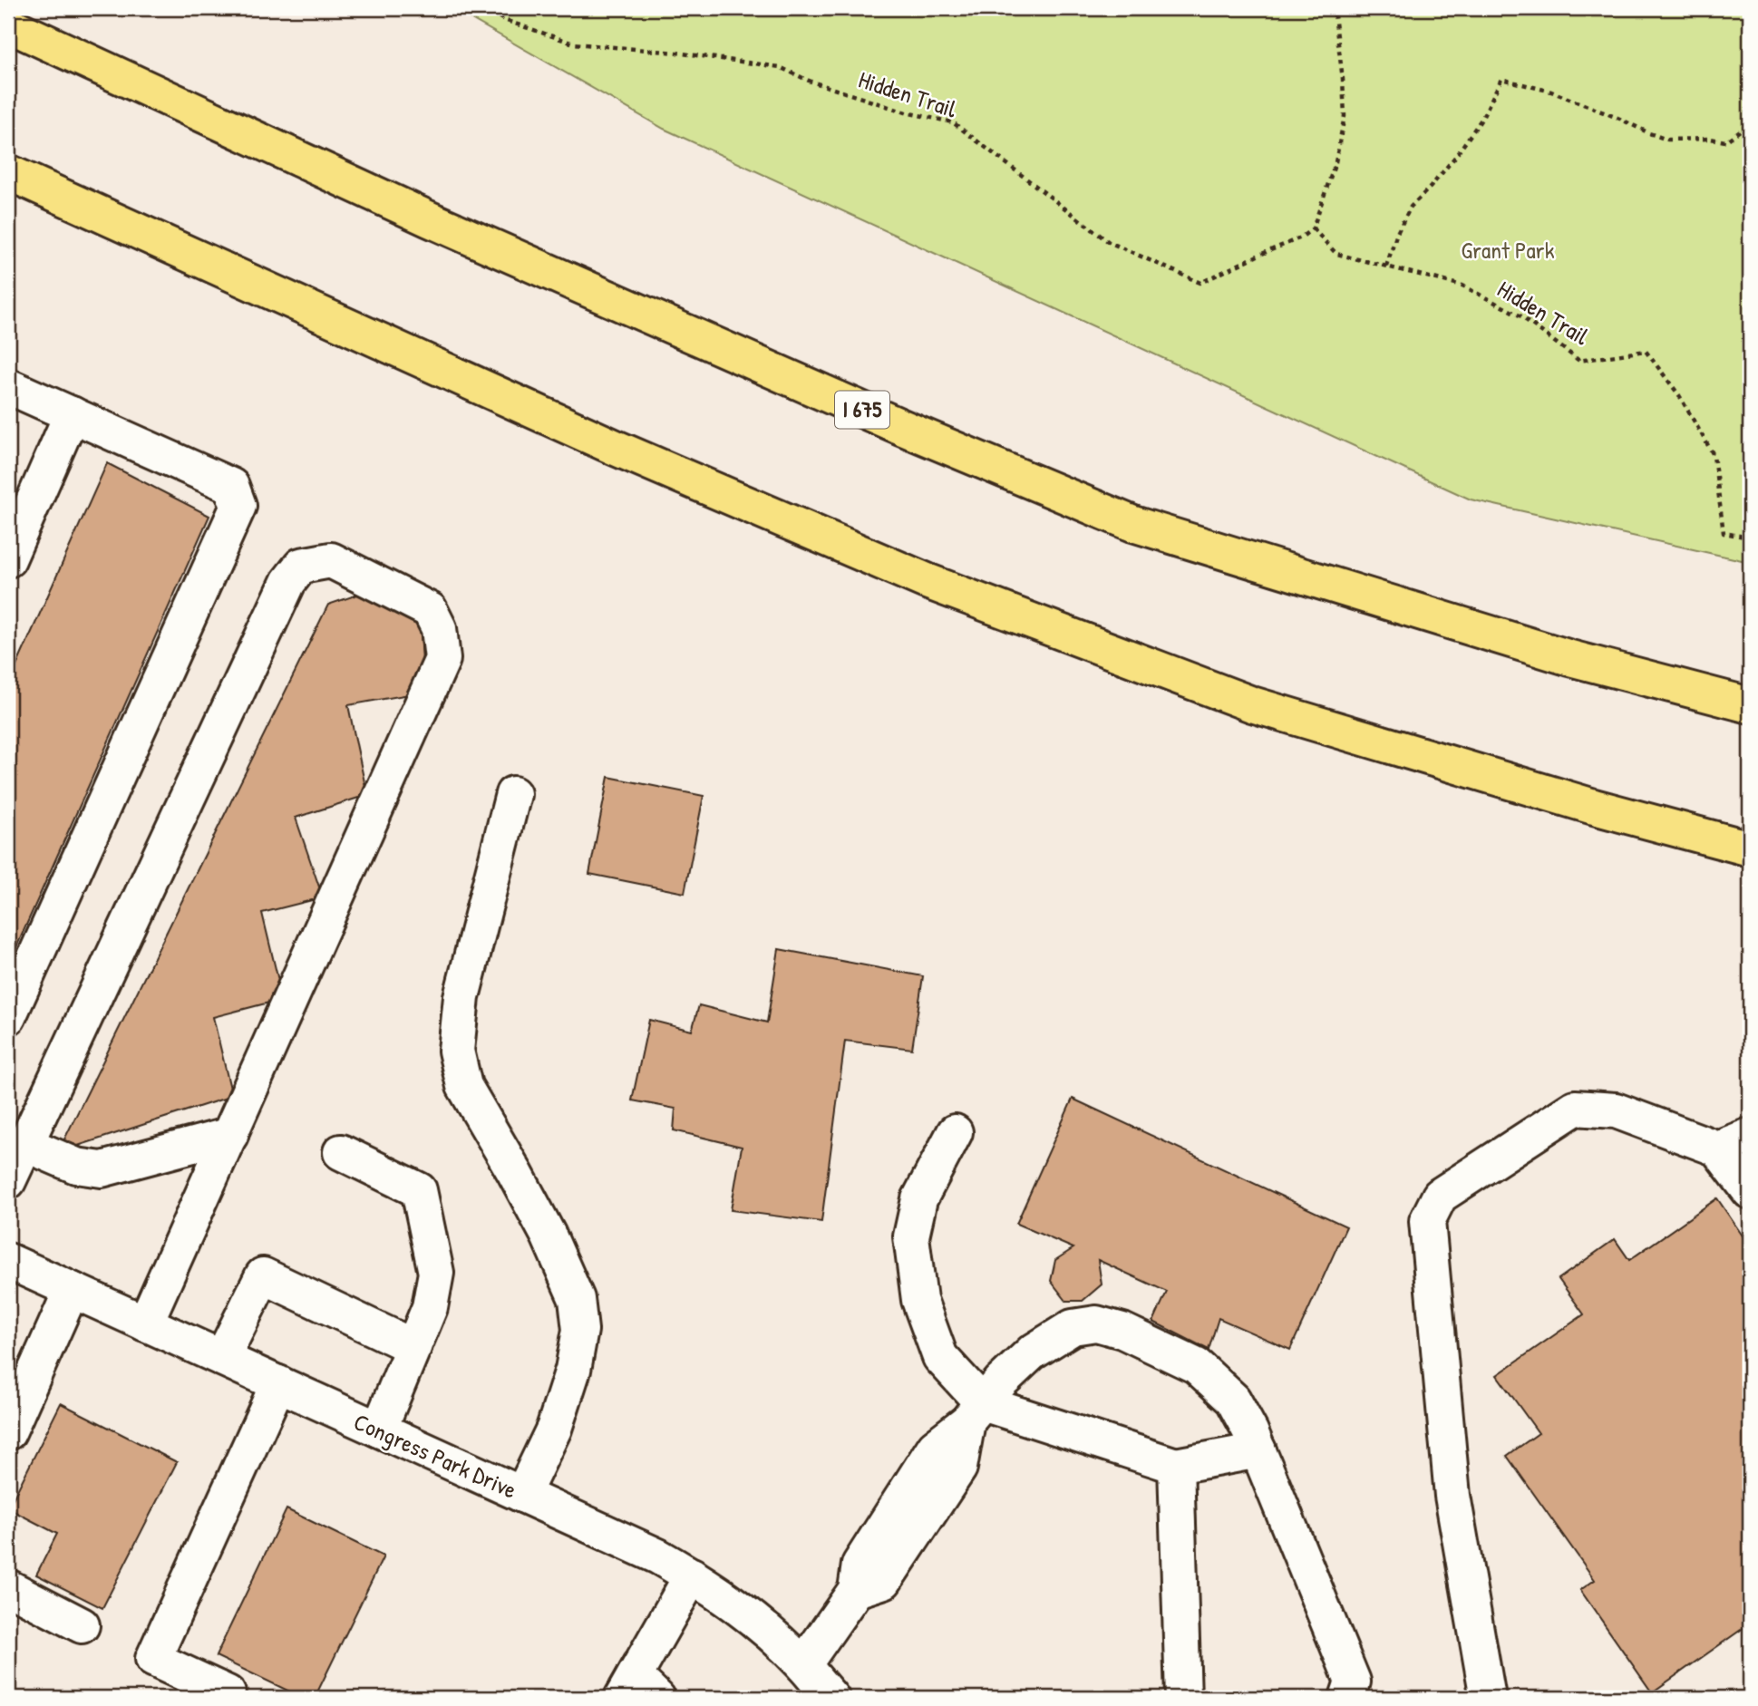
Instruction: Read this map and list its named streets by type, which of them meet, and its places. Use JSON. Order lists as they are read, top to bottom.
{
  "streets": {
    "highway": ["I 675"],
    "street": ["Congress Park Drive"],
    "path": ["Hidden Trail"]
  },
  "parks": ["Grant Park"]
}
